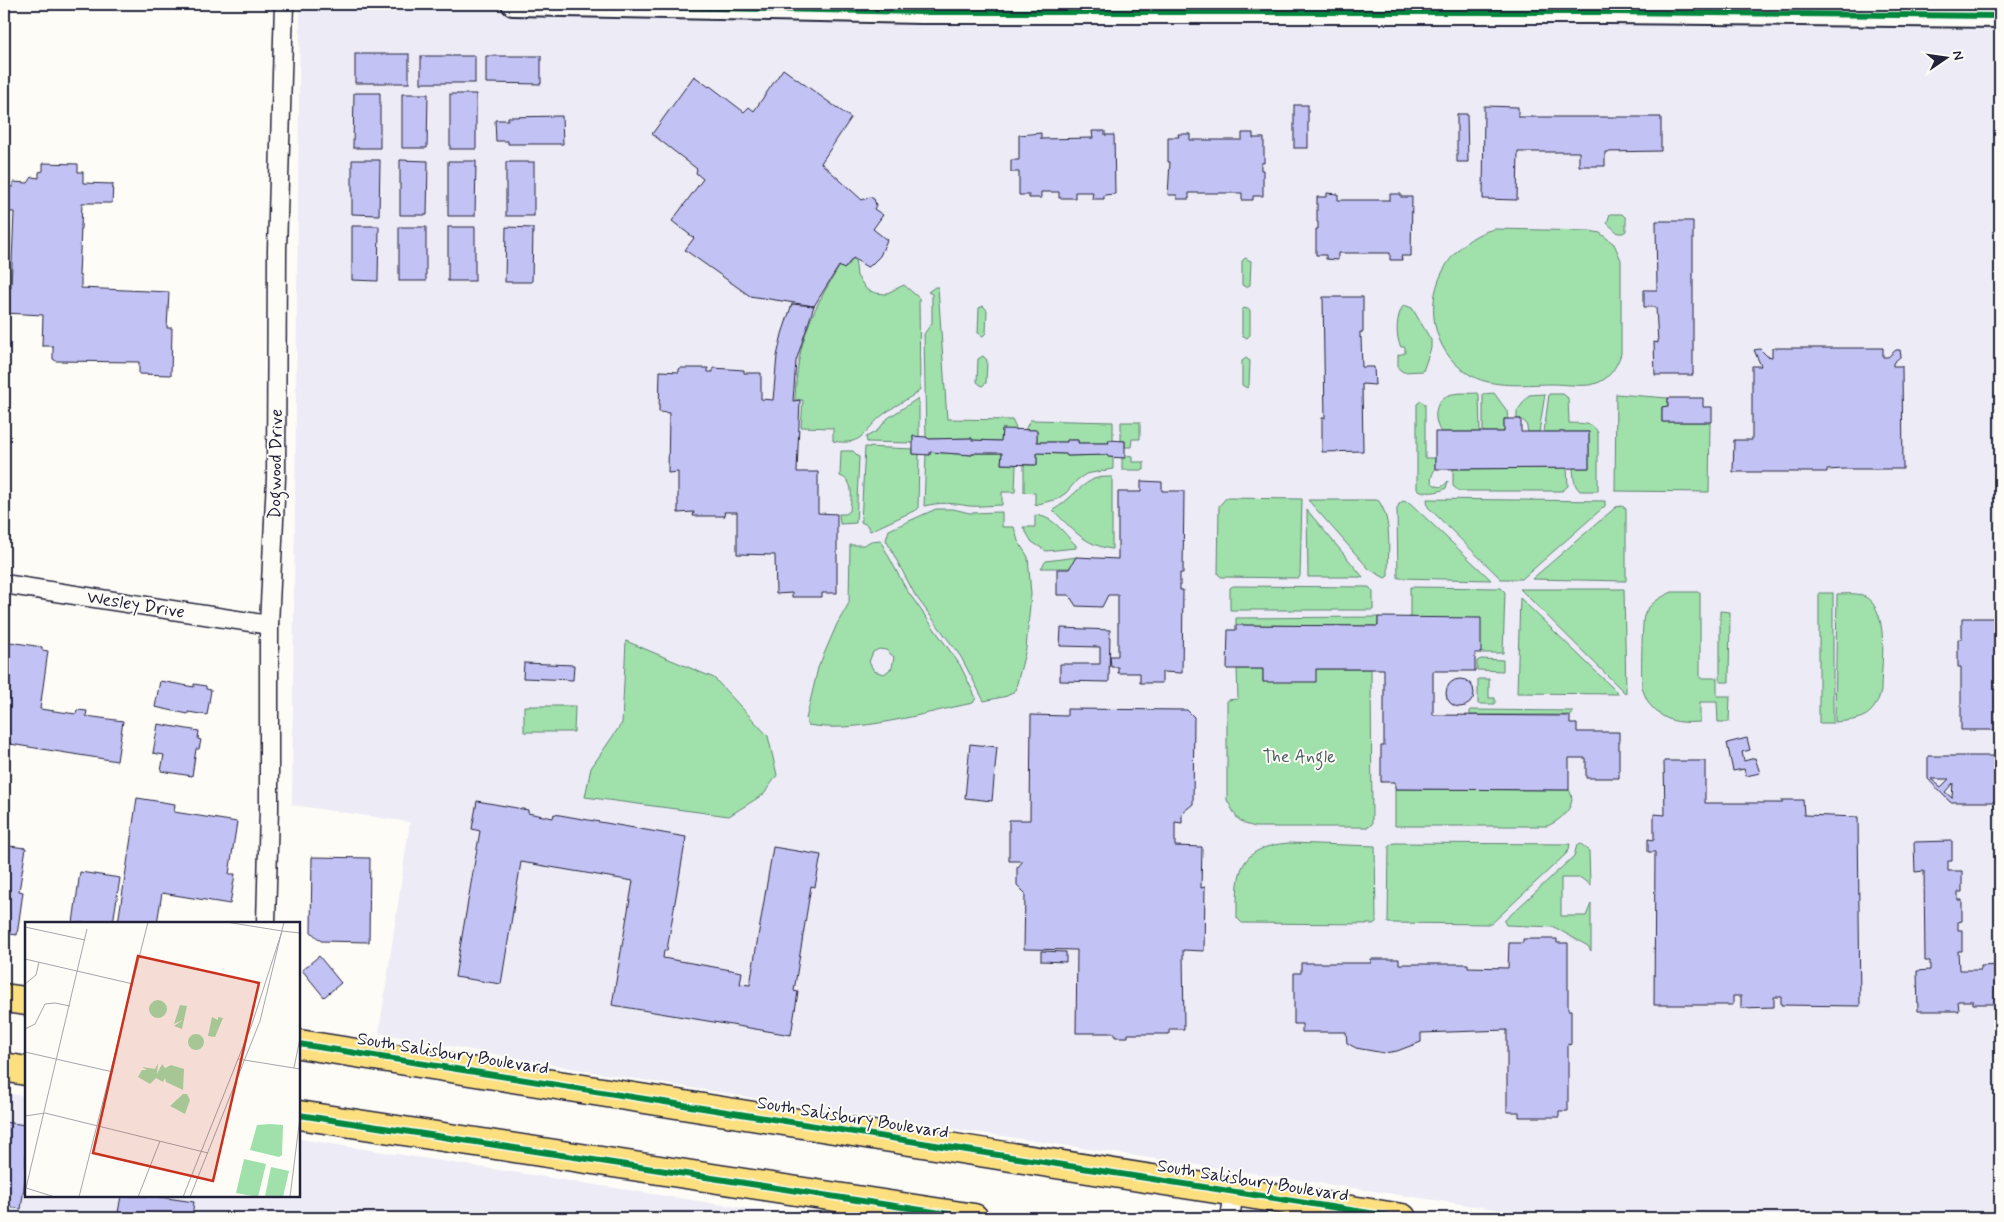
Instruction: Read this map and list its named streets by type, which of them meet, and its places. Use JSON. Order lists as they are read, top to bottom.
{
  "streets": {
    "main road": ["South Salisbury Boulevard"],
    "street": ["Dogwood Drive", "Wesley Drive"]
  },
  "crossings": [
    ["Dogwood Drive", "Wesley Drive"]
  ],
  "parks": ["The Angle"],
  "north": "right"
}
